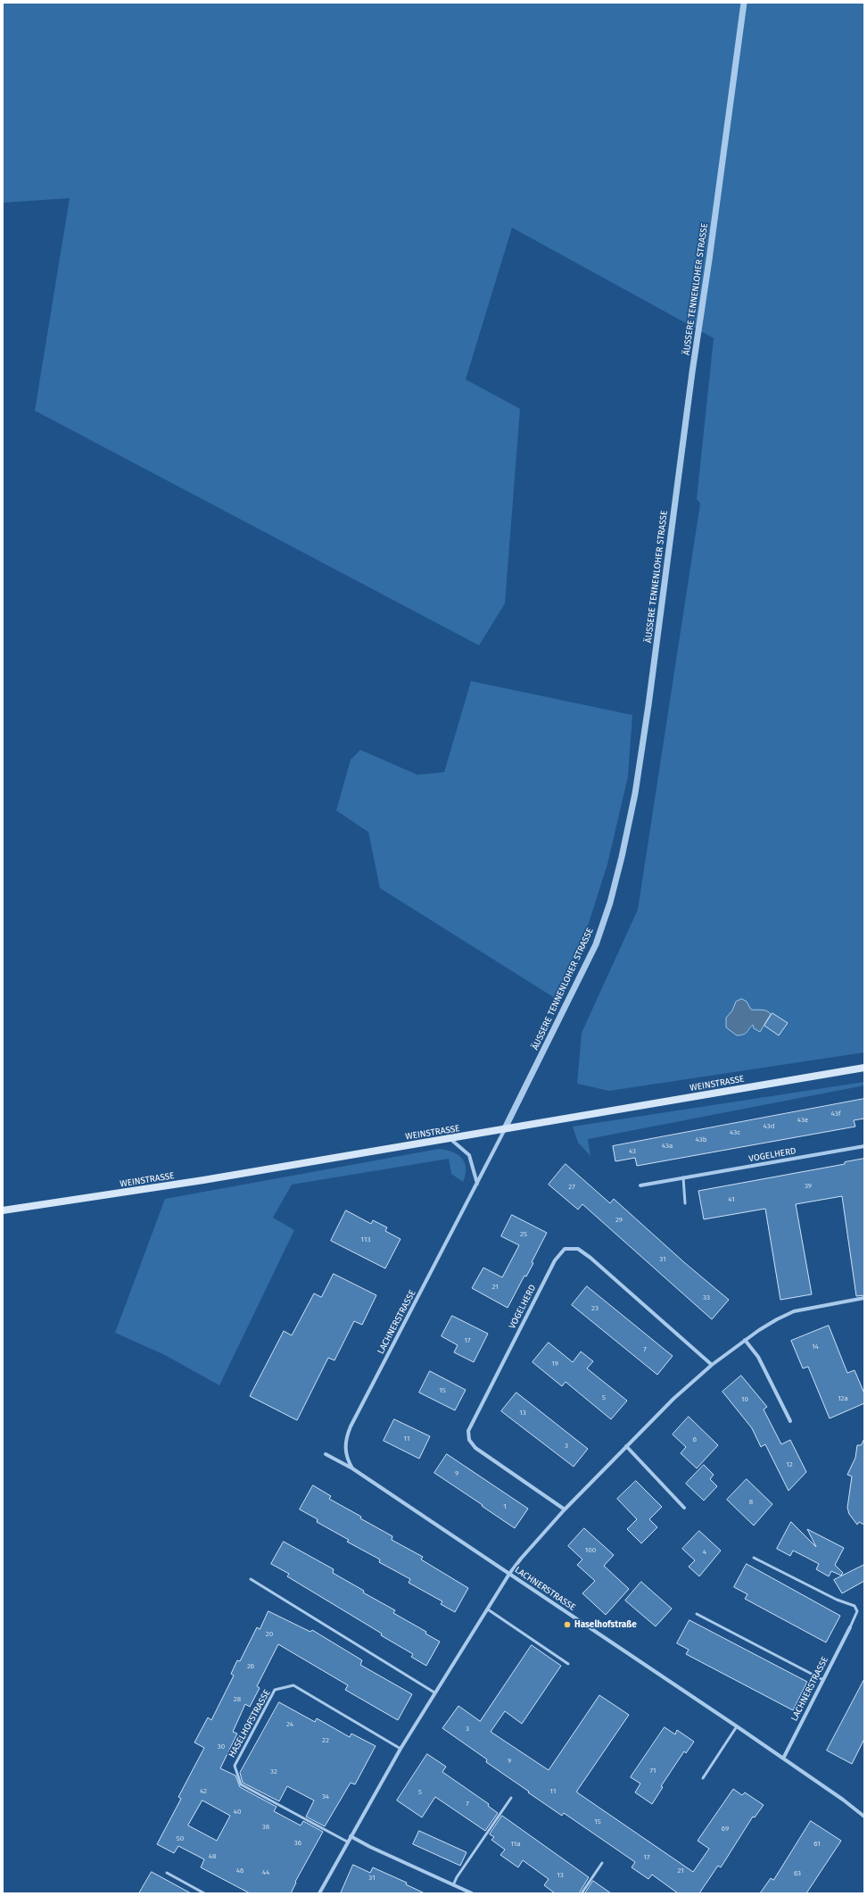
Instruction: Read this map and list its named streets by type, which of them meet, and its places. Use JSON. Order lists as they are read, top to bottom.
{
  "streets": {
    "main road": ["WEINSTRASSE"],
    "street": ["ÄUSSERE TENNENLOHER STRASSE", "VOGELHERD", "LACHNERSTRASSE"],
    "lane": ["HASELHOFSTRASSE"]
  },
  "crossings": [
    ["ÄUSSERE TENNENLOHER STRASSE", "WEINSTRASSE"],
    ["ÄUSSERE TENNENLOHER STRASSE", "LACHNERSTRASSE"],
    ["WEINSTRASSE", "LACHNERSTRASSE"]
  ],
  "places": ["Haselhofstraße"],
  "house_numbers": [
    "43f",
    "43e",
    "43d",
    "43c",
    "43b",
    "43a",
    "43",
    "39",
    "27",
    "41",
    "29",
    "25",
    "113",
    "31",
    "21",
    "33",
    "23",
    "17",
    "14",
    "7",
    "19",
    "15",
    "5",
    "12a",
    "10",
    "13",
    "11",
    "6",
    "3",
    "12",
    "9",
    "8",
    "1",
    "100",
    "4",
    "20",
    "26",
    "28",
    "24",
    "3",
    "22",
    "30",
    "9",
    "71",
    "32",
    "42",
    "11",
    "5",
    "34",
    "7",
    "40",
    "15",
    "38",
    "69",
    "50",
    "36",
    "11a",
    "61",
    "48",
    "17",
    "46",
    "21",
    "44",
    "63",
    "13",
    "31"
  ]
}
